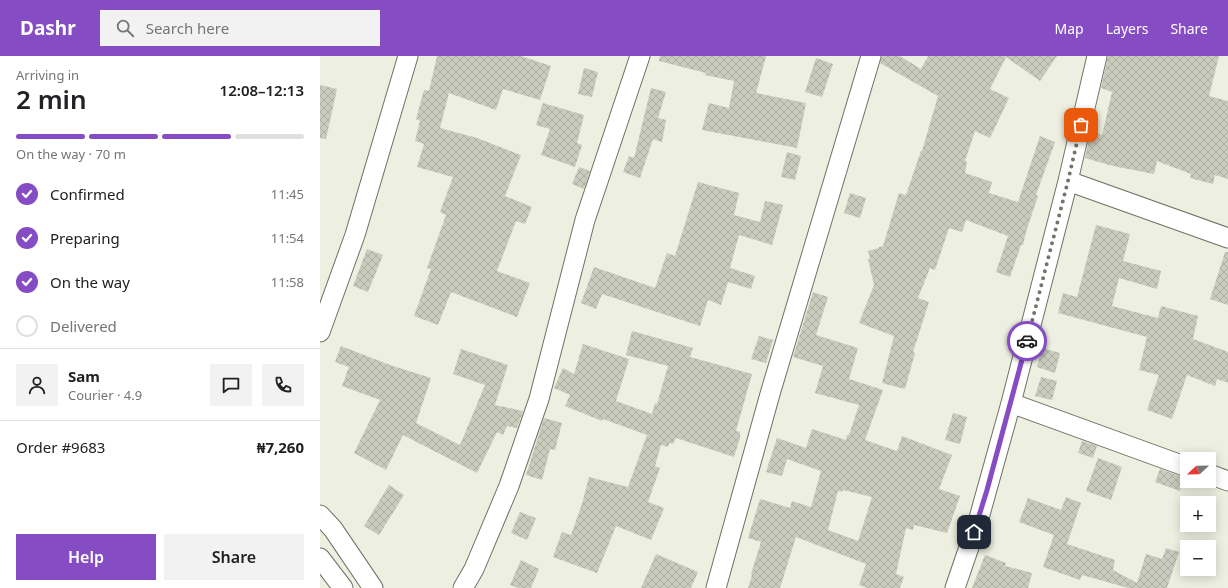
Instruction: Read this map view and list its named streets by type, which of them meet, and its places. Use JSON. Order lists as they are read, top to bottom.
{
  "north": "left",
  "page": {
    "header": "Dashr",
    "search": "Search here",
    "nav": ["Map", "Layers", "Share"],
    "heading": ["2 min", "Arriving in", "12:08–12:13"],
    "panel": [
      "Sam",
      "Courier · 4.9",
      "Order #9683",
      "₦7,260"
    ],
    "bar": "On the way · 70 m",
    "list": [
      ["Confirmed", "11:45"],
      ["Preparing", "11:54"],
      ["On the way", "11:58"],
      "Delivered"
    ],
    "map_buttons": ["+", "−"],
    "buttons": ["Help", "Share"]
  }
}
